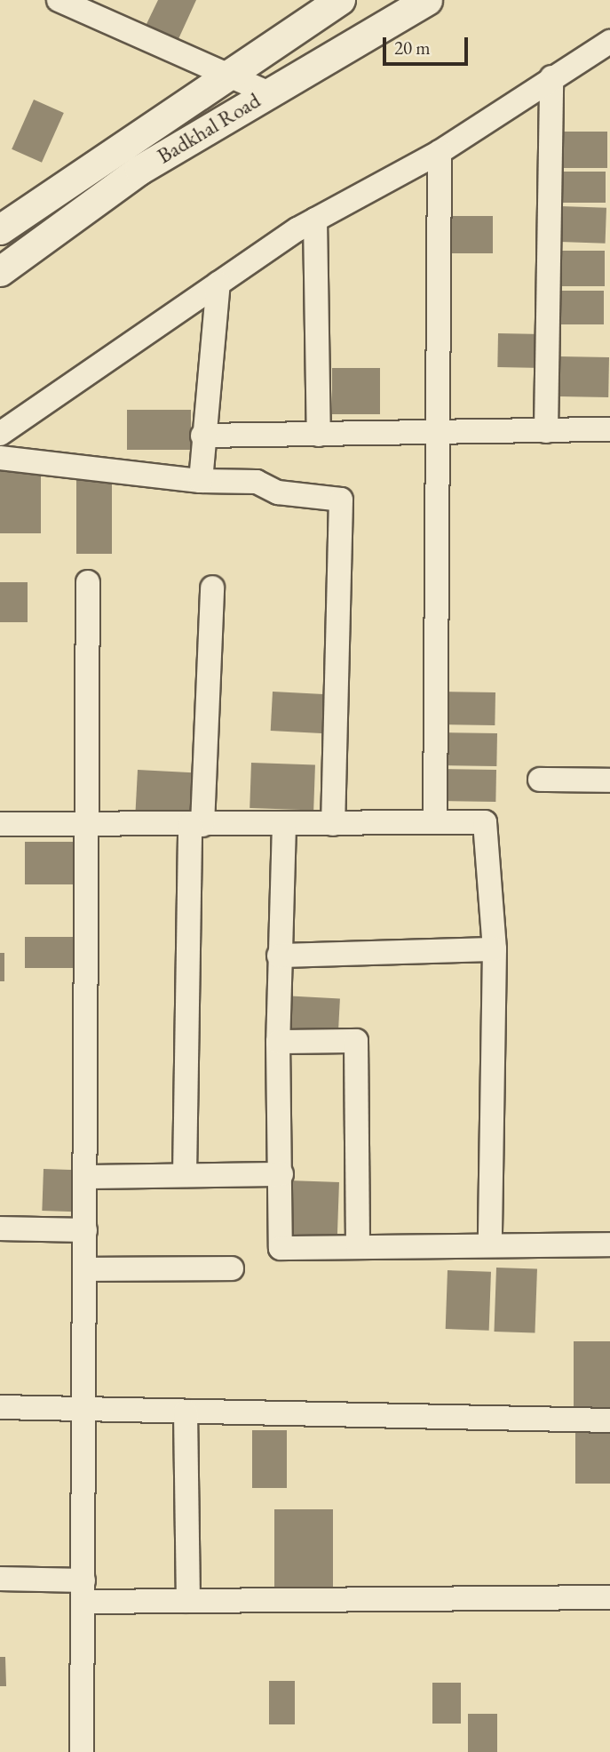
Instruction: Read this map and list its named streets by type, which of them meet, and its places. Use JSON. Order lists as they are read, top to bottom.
{
  "streets": {
    "street": ["Badkhal Road"]
  },
  "scale_bar": "20 m"
}
